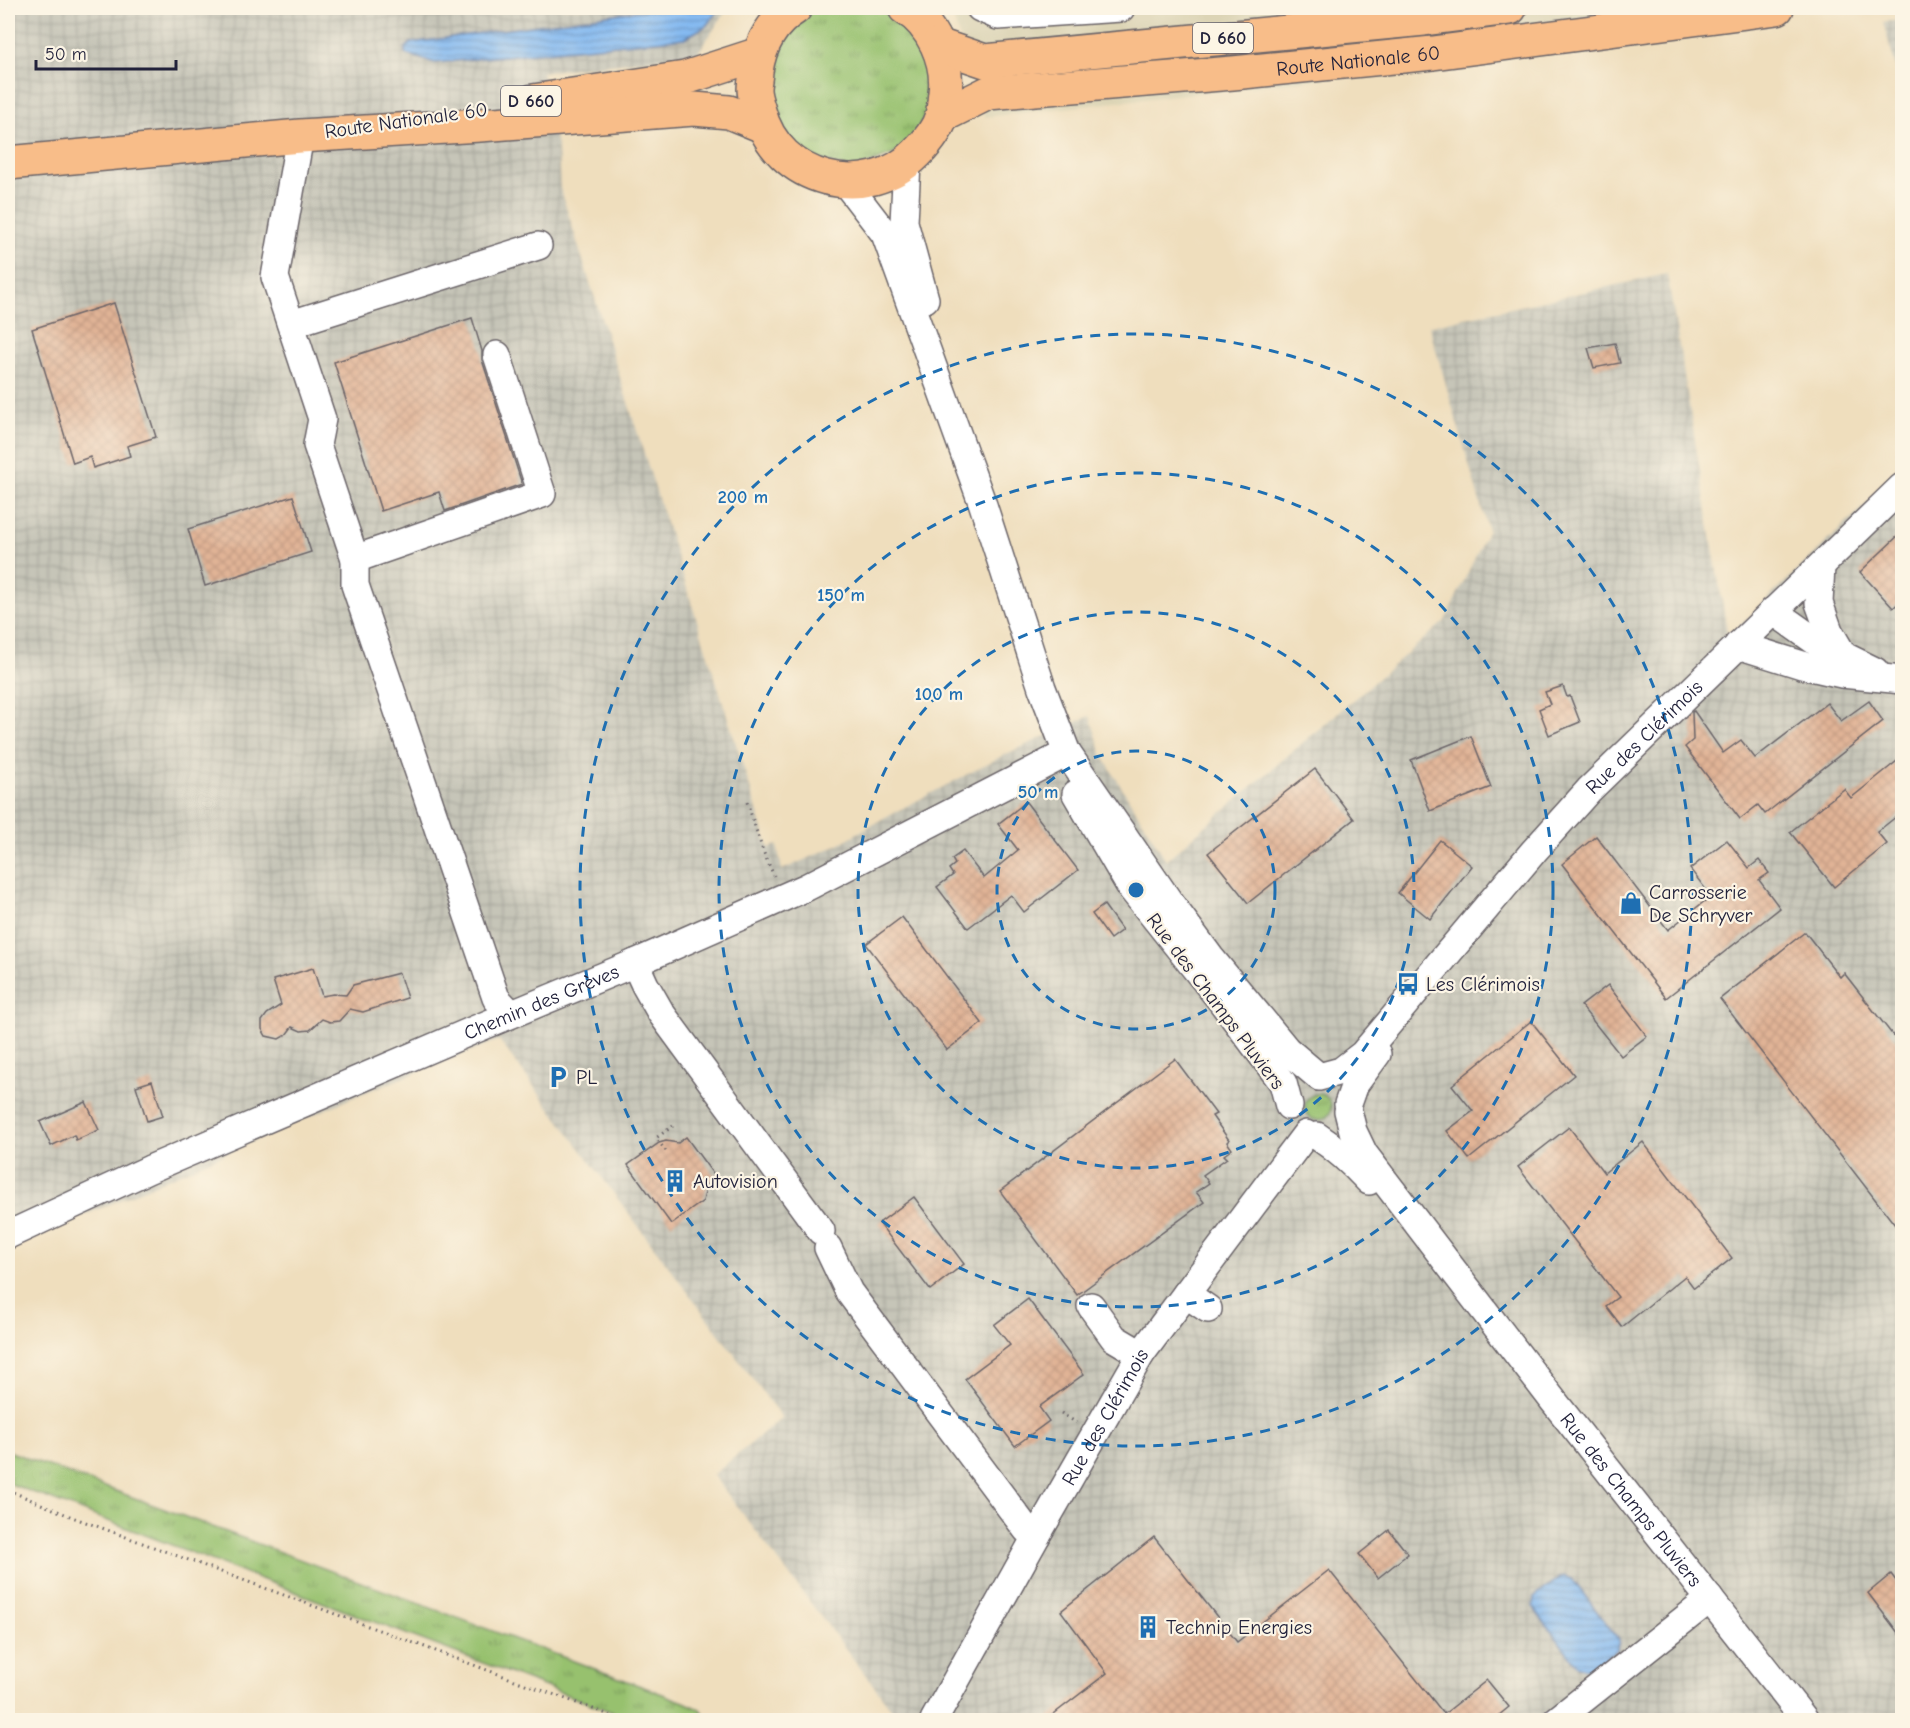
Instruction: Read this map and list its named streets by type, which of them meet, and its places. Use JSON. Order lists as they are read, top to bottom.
{
  "streets": {
    "main road": ["D 660", "Route Nationale 60"],
    "street": ["Rue des Clérimois", "Rue des Champs Pluviers", "Chemin des Grèves"]
  },
  "crossings": [
    ["Rue des Clérimois", "Rue des Champs Pluviers"],
    ["Rue des Champs Pluviers", "Chemin des Grèves"]
  ],
  "places": {
    "shop": ["Carrosserie De Schryver"],
    "bus stop": ["Les Clérimois"],
    "parking": ["PL"],
    "building": ["Autovision", "Technip Energies"]
  },
  "scale_bar": "50 m",
  "rings": [
    "200 m",
    "150 m",
    "100 m",
    "50 m"
  ]
}
